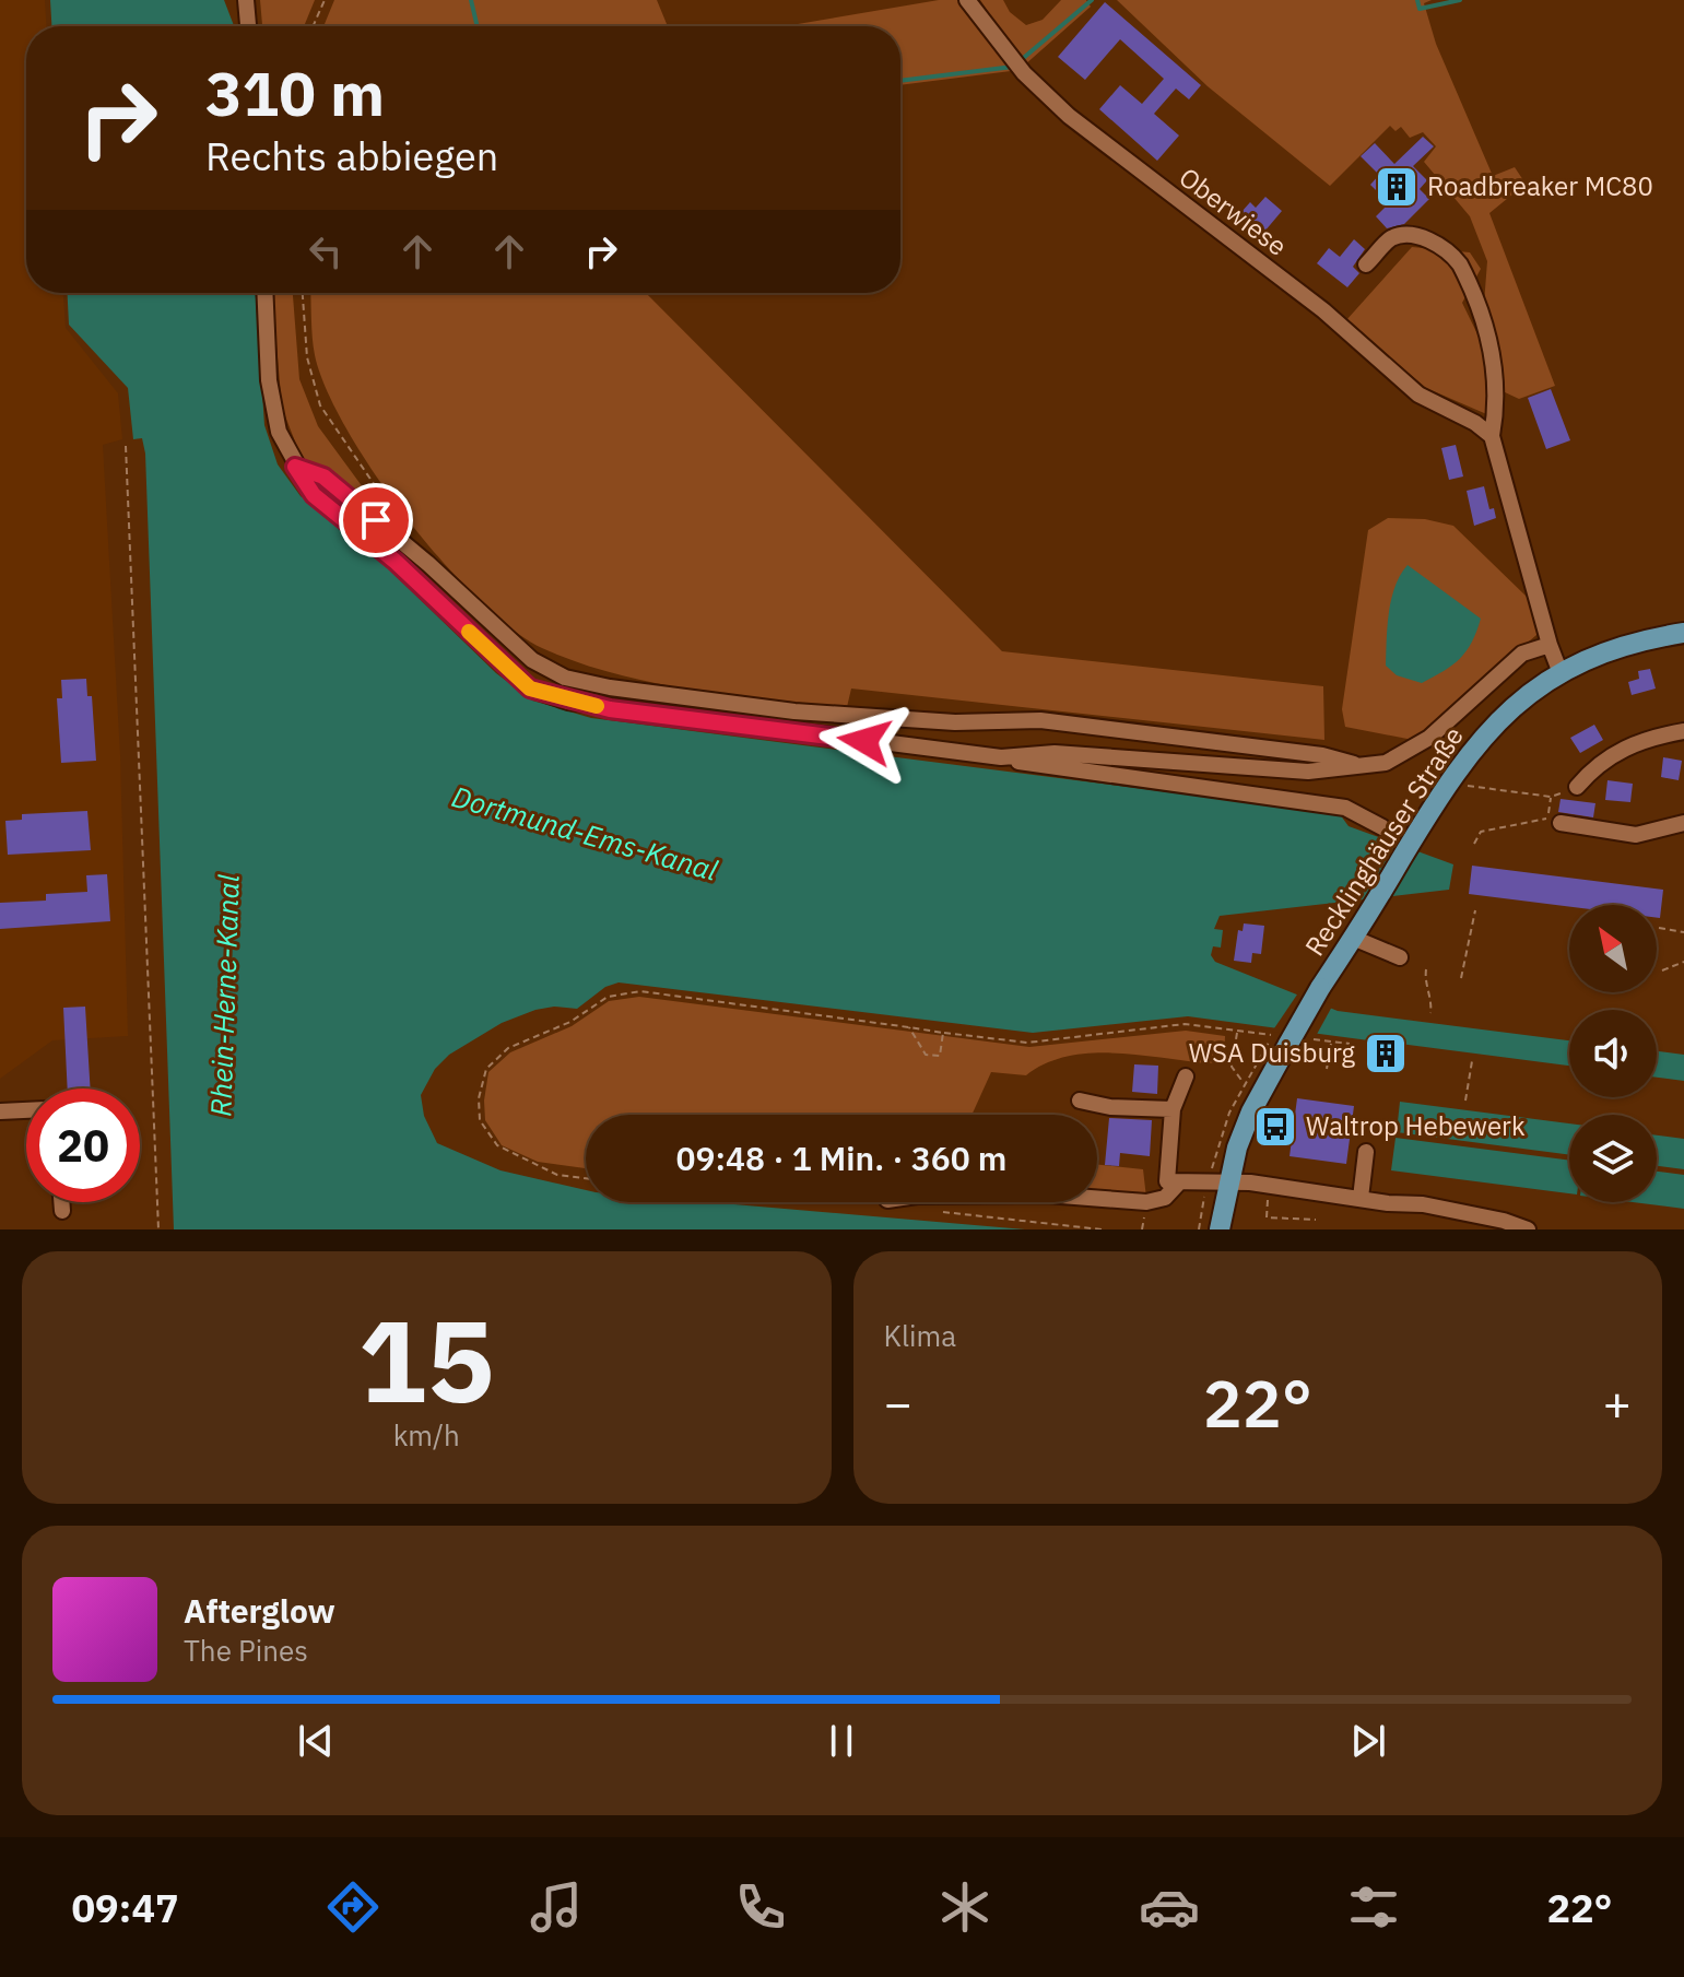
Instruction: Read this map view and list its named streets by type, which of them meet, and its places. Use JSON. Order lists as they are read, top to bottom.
{
  "streets": {
    "main road": ["Recklinghäuser Straße"],
    "street": ["Oberwiese"]
  },
  "water": ["Dortmund-Ems-Kanal", "Rhein-Herne-Kanal"],
  "places": {
    "building": ["Roadbreaker MC80", "WSA Duisburg"],
    "bus stop": ["Waltrop Hebewerk"]
  },
  "north": "top left",
  "page": {
    "turn": ["310 m", "Rechts abbiegen"],
    "limit": "20",
    "trip": "09:48 · 1 Min. · 360 m",
    "tile": [
      ["15", "km/h"],
      "Klima"
    ],
    "heat": ["−", "22°", "+"],
    "song": ["Afterglow", "The Pines"],
    "tabs": ["09:47", "22°"]
  }
}
